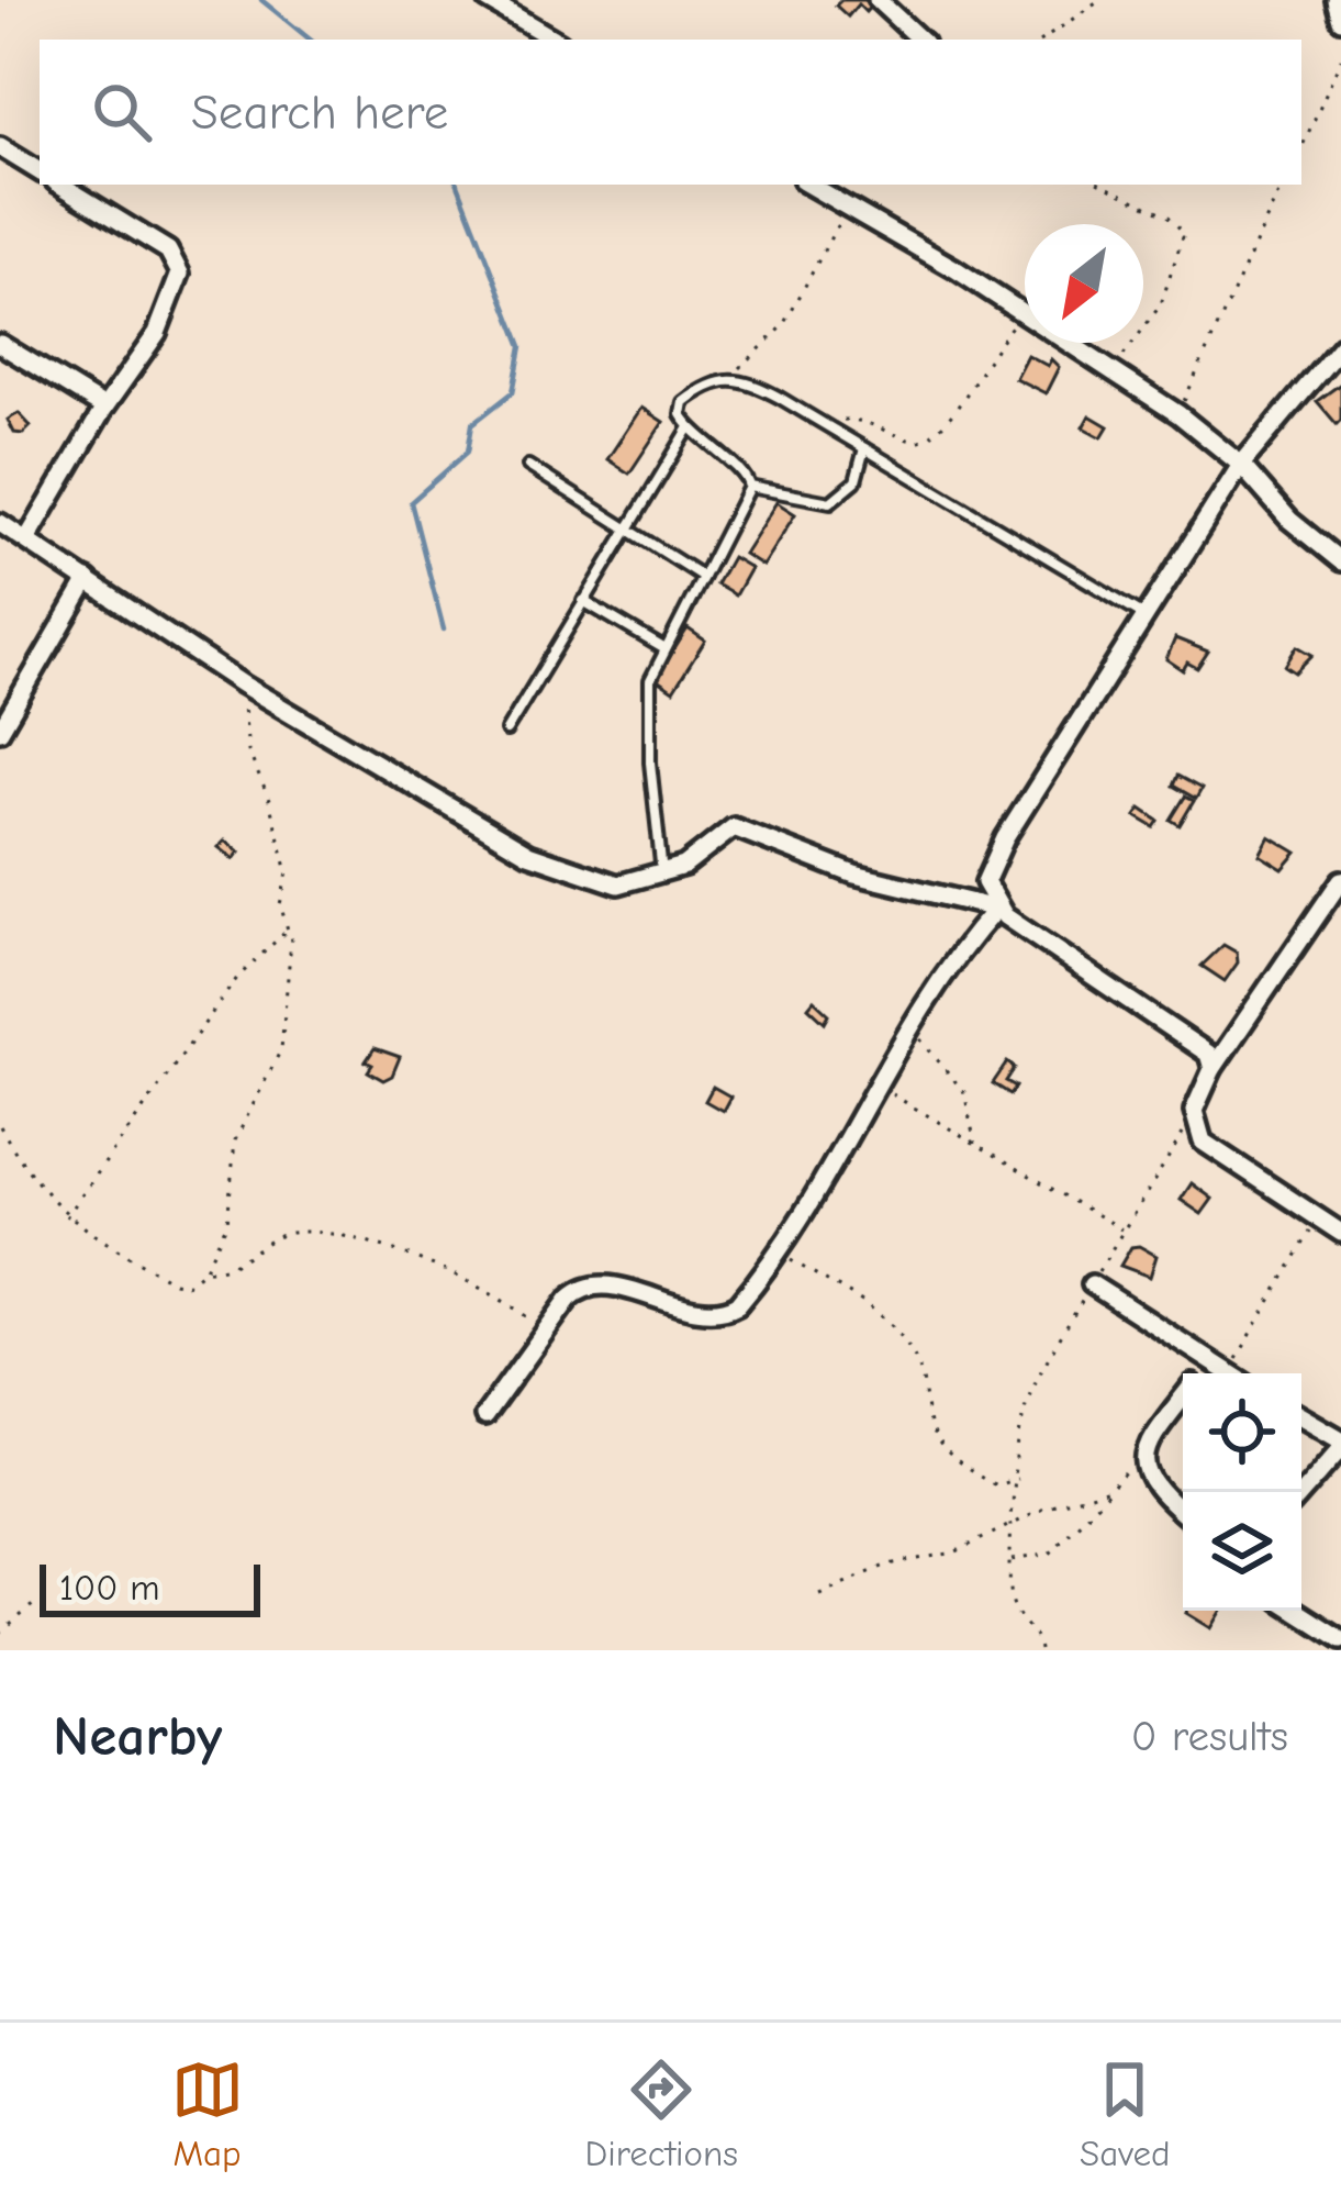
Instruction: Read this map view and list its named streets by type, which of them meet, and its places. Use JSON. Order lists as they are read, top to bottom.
{
  "scale_bar": "100 m",
  "north": "bottom left",
  "page": {
    "search": "Search here",
    "scale": "100 m",
    "heading": ["Nearby", "0 results"],
    "nav": ["Map", "Directions", "Saved"]
  }
}
